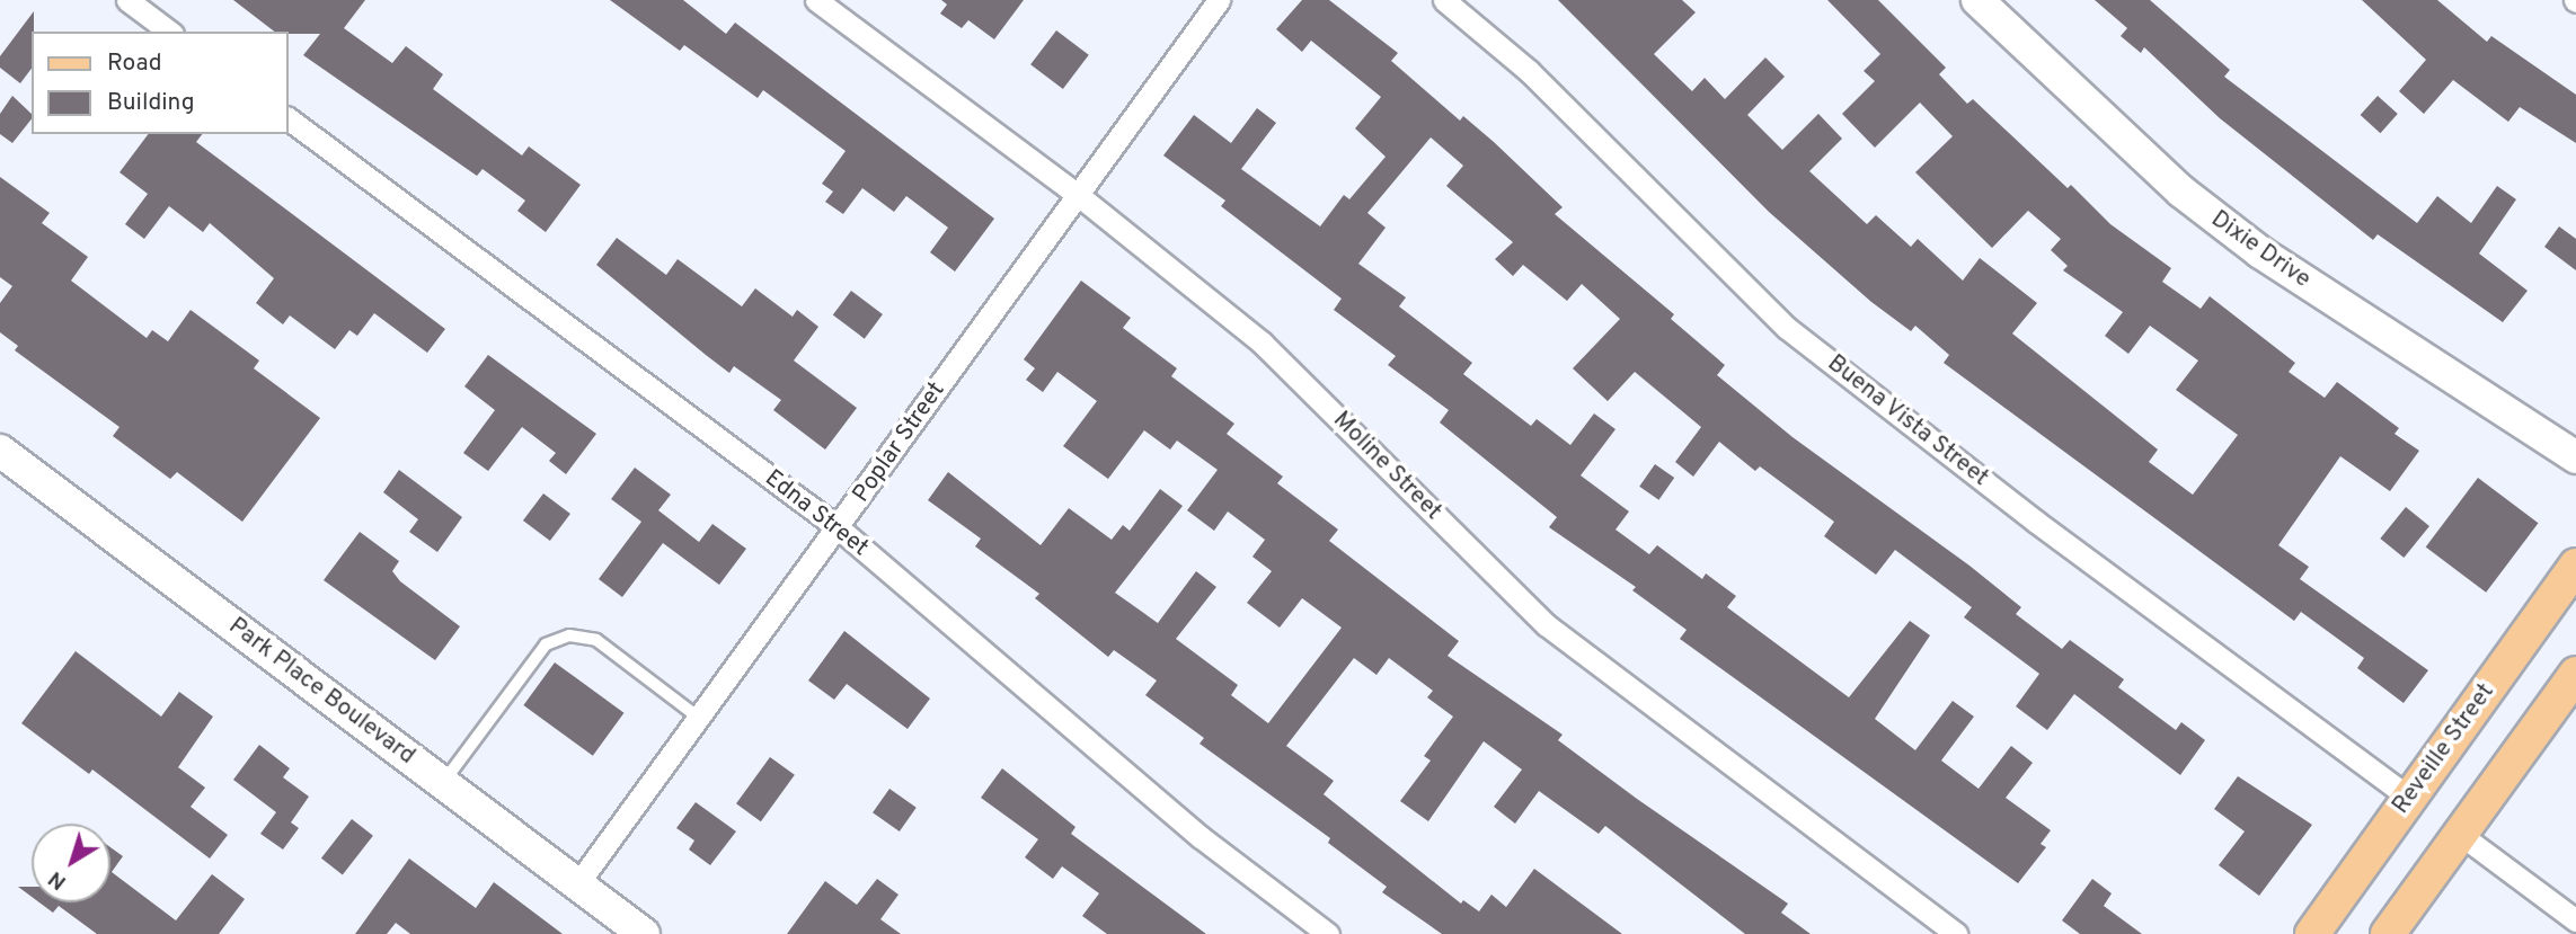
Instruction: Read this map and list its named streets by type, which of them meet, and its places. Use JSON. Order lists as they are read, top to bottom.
{
  "streets": {
    "main road": ["Dixie Drive", "Park Place Boulevard", "Reveille Street"],
    "street": [
      "Buena Vista Street",
      "Poplar Street",
      "Moline Street",
      "Edna Street"
    ]
  },
  "crossings": [
    ["Buena Vista Street", "Reveille Street"],
    ["Poplar Street", "Moline Street"],
    ["Poplar Street", "Edna Street"],
    ["Poplar Street", "Park Place Boulevard"]
  ],
  "legend": ["Road", "Building"],
  "north": "bottom left"
}
